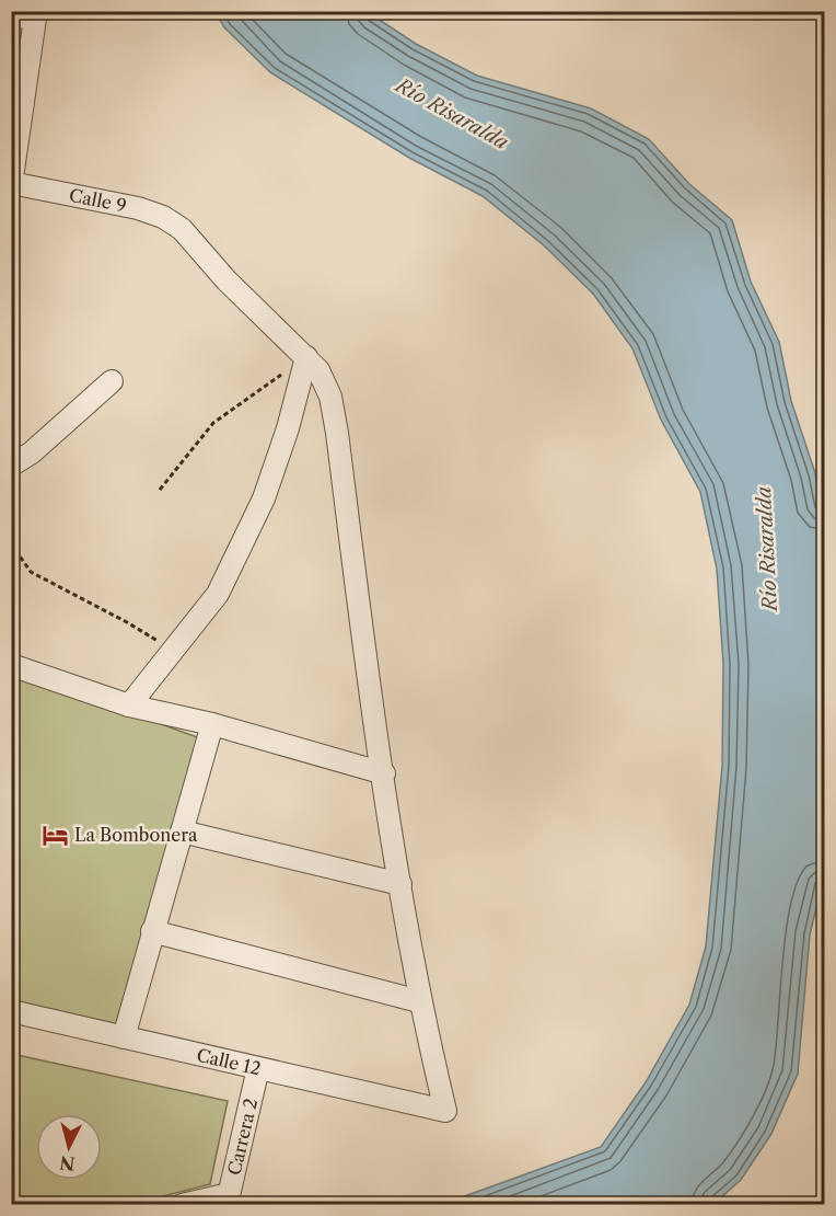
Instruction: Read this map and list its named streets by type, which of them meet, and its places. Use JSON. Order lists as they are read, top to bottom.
{
  "streets": {
    "street": ["Calle 9", "Calle 12", "Carrera 2"]
  },
  "crossings": [
    ["Calle 12", "Carrera 2"]
  ],
  "water": ["Río Risaralda"],
  "places": {
    "hotel": ["La Bombonera"]
  },
  "north": "bottom"
}
